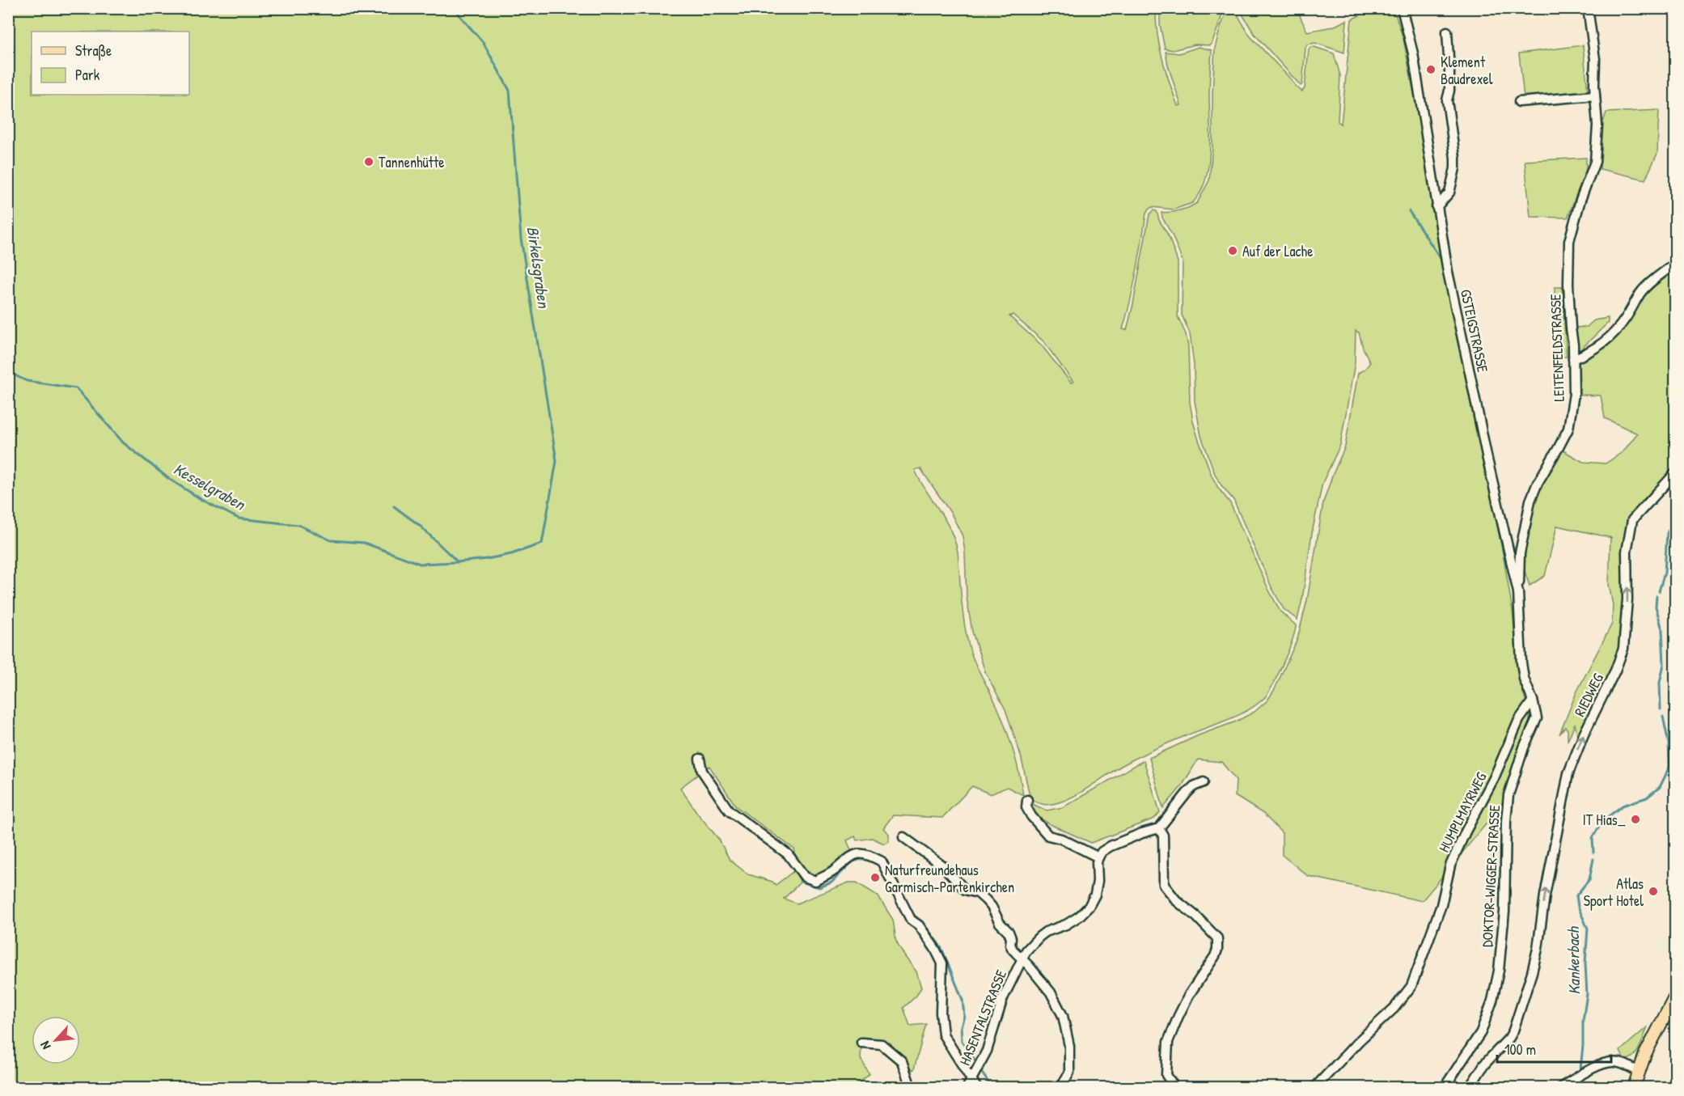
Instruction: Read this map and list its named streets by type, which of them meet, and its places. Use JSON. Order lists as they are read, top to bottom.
{
  "streets": {
    "street": [
      "GSTEIGSTRASSE",
      "LEITENFELDSTRASSE",
      "RIEDWEG",
      "HUMPLMAYRWEG",
      "DOKTOR-WIGGER-STRASSE",
      "HASENTALSTRASSE"
    ]
  },
  "crossings": [
    ["GSTEIGSTRASSE", "DOKTOR-WIGGER-STRASSE"],
    ["LEITENFELDSTRASSE", "DOKTOR-WIGGER-STRASSE"],
    ["HUMPLMAYRWEG", "DOKTOR-WIGGER-STRASSE"]
  ],
  "one_way": ["RIEDWEG"],
  "water": ["Birkelsgraben", "Kesselgraben", "Kankerbach"],
  "places": [
    "Klement Baudrexel",
    "Tannenhütte",
    "Auf der Lache",
    "IT Hias_",
    "Naturfreundehaus Garmisch-Partenkirchen",
    "Atlas Sport Hotel"
  ],
  "legend": ["Straße", "Park"],
  "scale_bar": "100 m",
  "north": "bottom left"
}
